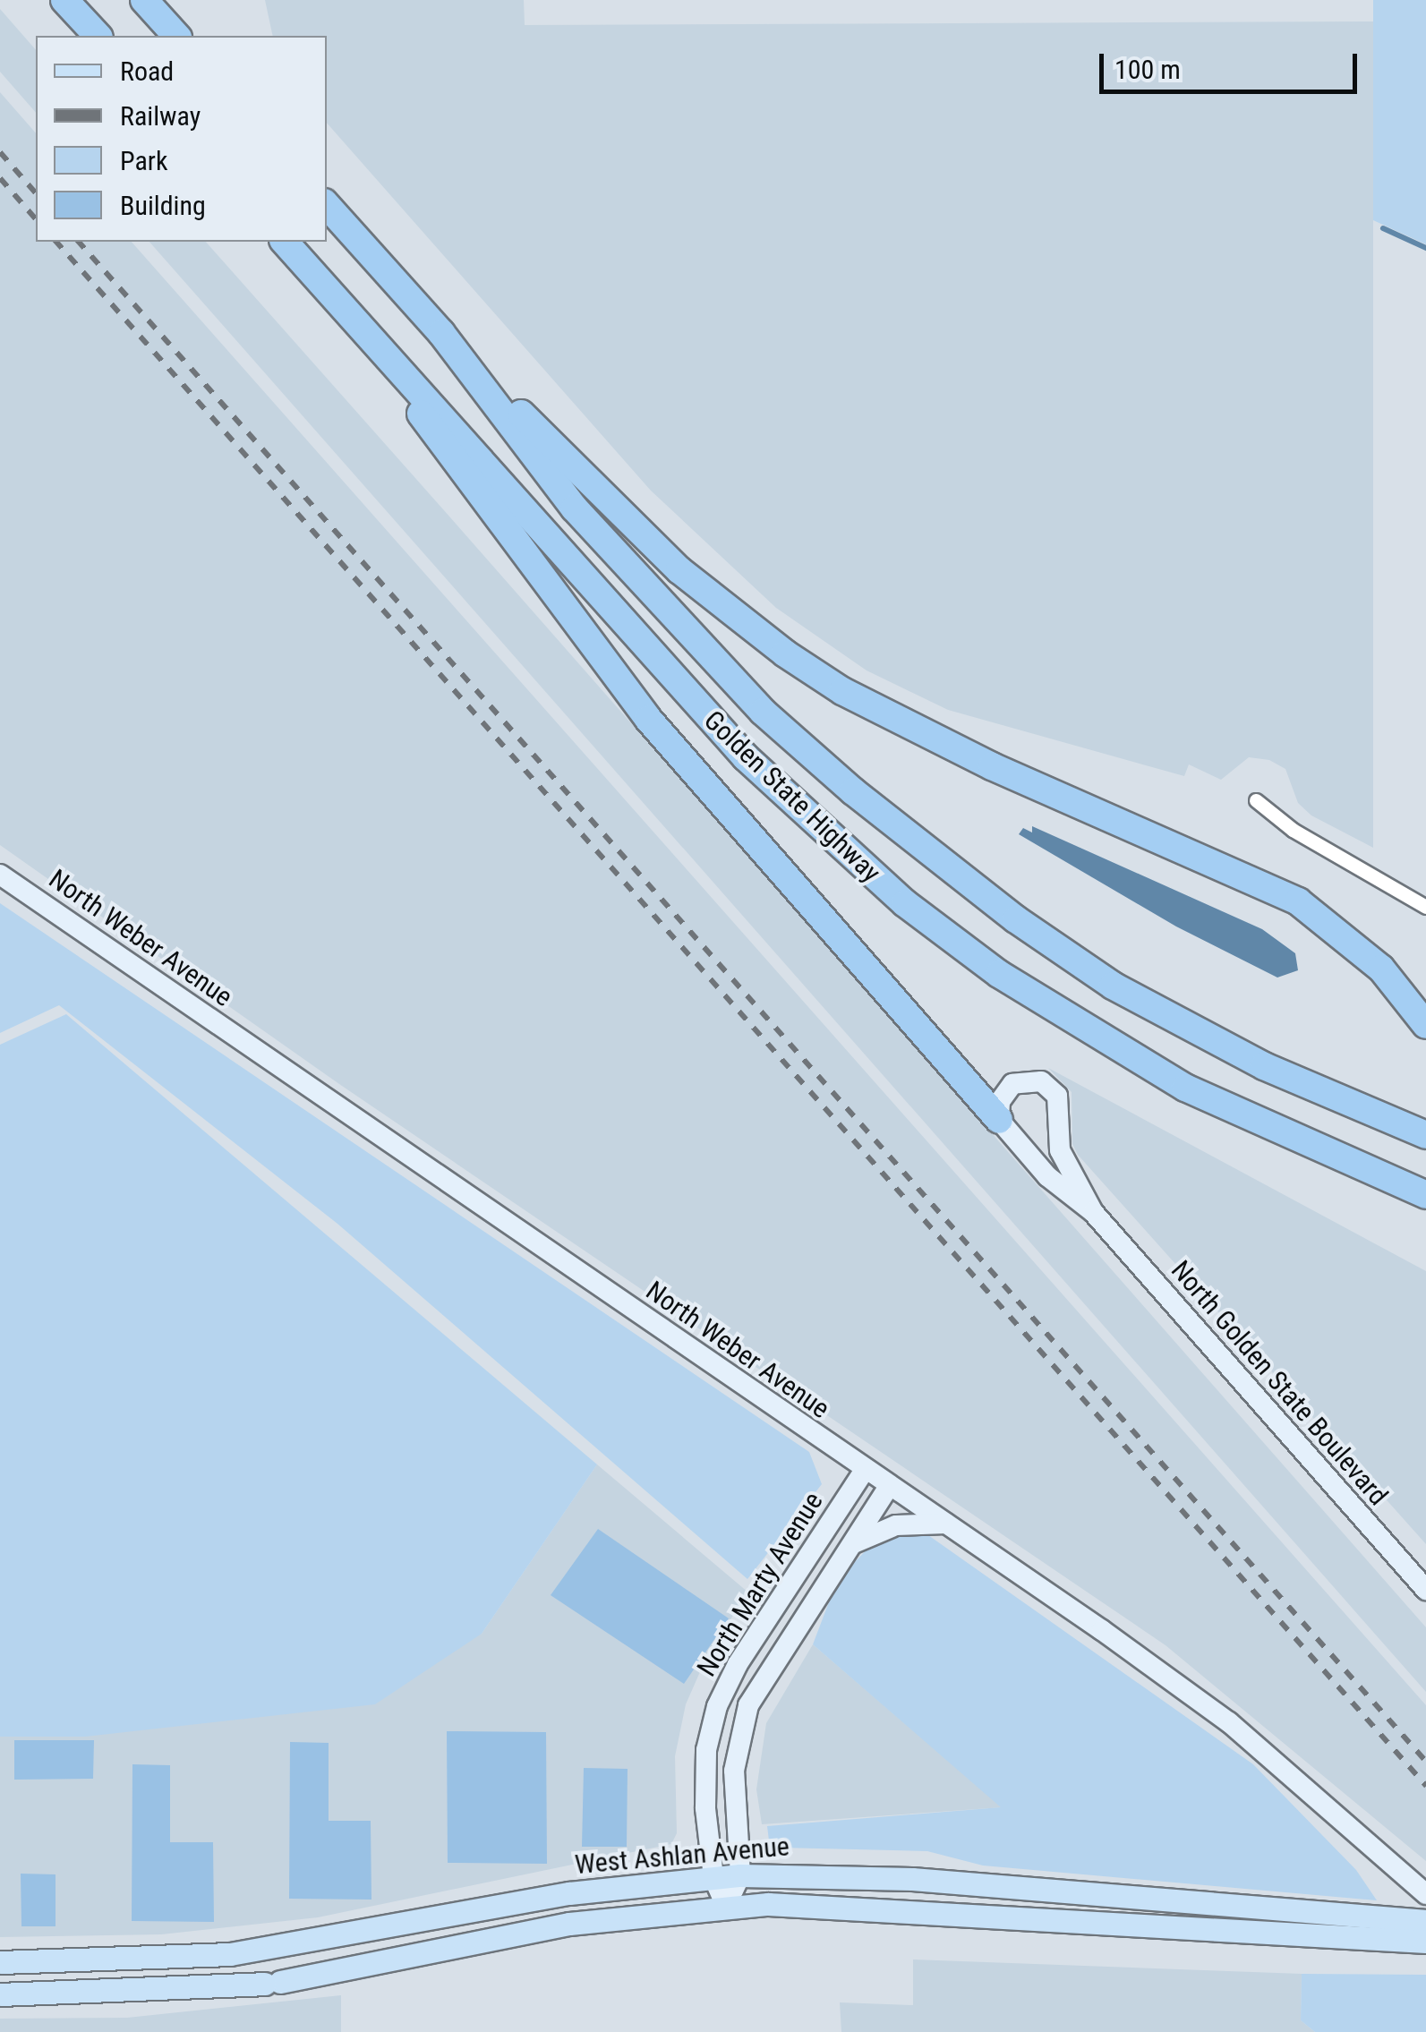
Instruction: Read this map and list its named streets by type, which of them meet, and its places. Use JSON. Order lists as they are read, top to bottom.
{
  "streets": {
    "highway": ["Golden State Highway"],
    "main road": [
      "North Weber Avenue",
      "North Golden State Boulevard",
      "North Marty Avenue",
      "West Ashlan Avenue"
    ]
  },
  "crossings": [
    ["North Weber Avenue", "North Marty Avenue"],
    ["North Marty Avenue", "West Ashlan Avenue"]
  ],
  "legend": [
    "Road",
    "Railway",
    "Park",
    "Building"
  ],
  "scale_bar": "100 m"
}
